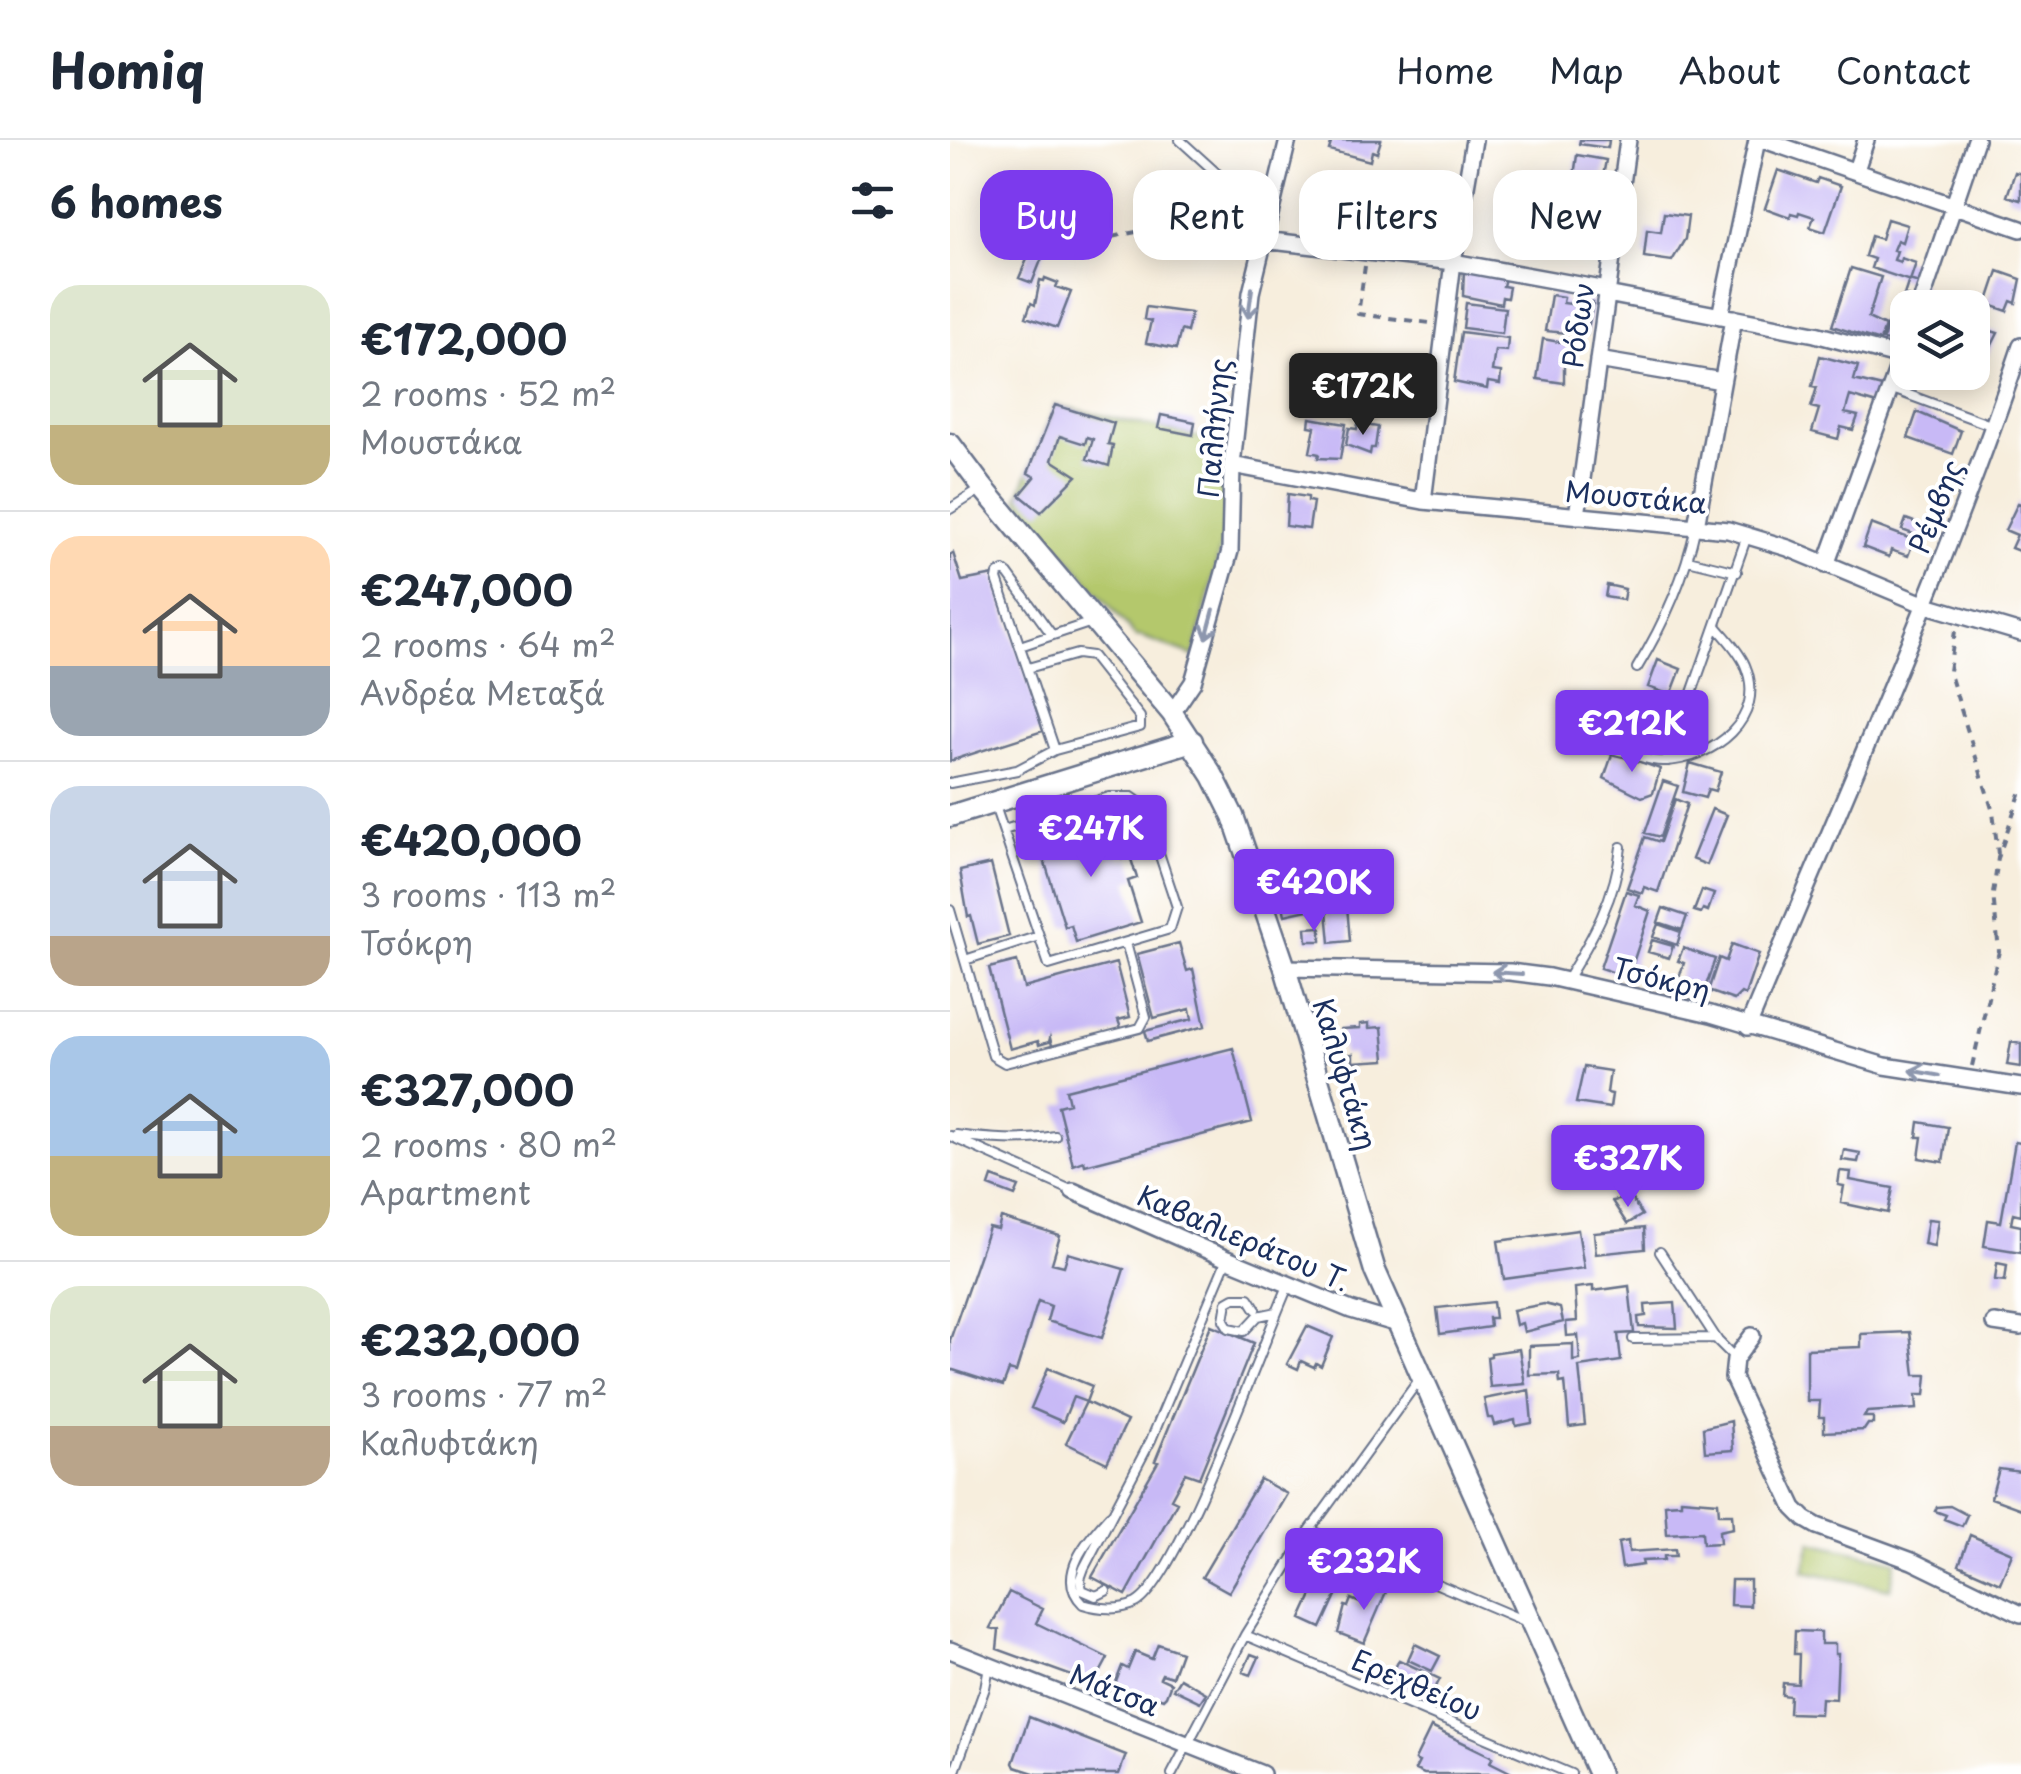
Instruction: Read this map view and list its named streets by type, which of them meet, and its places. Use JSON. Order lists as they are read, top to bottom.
{
  "streets": {
    "main road": ["Καλυφτάκη"],
    "street": [
      "Ρόδων",
      "Παλλήνης",
      "Μουστάκα",
      "Ρέμβης",
      "Τσόκρη",
      "Καβαλιεράτου Τ.",
      "Μάτσα"
    ],
    "lane": ["Ερεχθείου"]
  },
  "crossings": [
    ["Ρόδων", "Μουστάκα"],
    ["Παλλήνης", "Μουστάκα"],
    ["Παλλήνης", "Καλυφτάκη"],
    ["Μουστάκα", "Ρέμβης"],
    ["Ρέμβης", "Τσόκρη"],
    ["Τσόκρη", "Καλυφτάκη"],
    ["Καλυφτάκη", "Καβαλιεράτου Τ."]
  ],
  "one_way": ["Παλλήνης", "Τσόκρη"],
  "page": {
    "header": "Homiq",
    "nav": [
      "Home",
      "Map",
      "About",
      "Contact"
    ],
    "heading": "6 homes",
    "chip": [
      "Buy",
      "Rent",
      "Filters",
      "New"
    ],
    "list": [
      {
        "name": "€172,000",
        "note": "2 rooms · 52 m² · Μουστάκα"
      },
      {
        "name": "€247,000",
        "note": "2 rooms · 64 m² · Ανδρέα Μεταξά"
      },
      {
        "name": "€420,000",
        "note": "3 rooms · 113 m² · Τσόκρη"
      },
      {
        "name": "€327,000",
        "note": "2 rooms · 80 m² · Apartment"
      },
      {
        "name": "€232,000",
        "note": "3 rooms · 77 m² · Καλυφτάκη"
      }
    ],
    "price": [
      "€172K",
      "€212K",
      "€247K",
      "€420K",
      "€327K",
      "€232K"
    ]
  }
}
